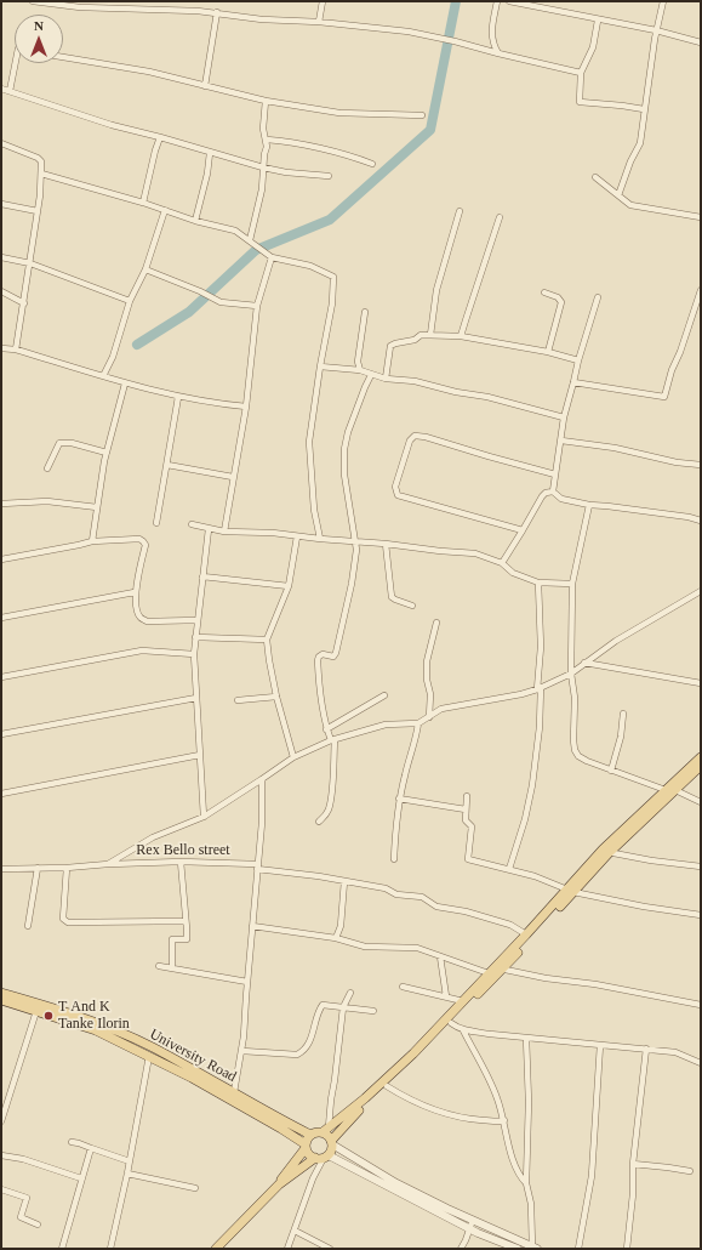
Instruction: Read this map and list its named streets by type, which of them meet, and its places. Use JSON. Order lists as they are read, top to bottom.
{
  "streets": {
    "main road": ["University Road"],
    "street": ["Rex Bello street"]
  },
  "places": ["T And K Tanke Ilorin"],
  "north": "top"
}
